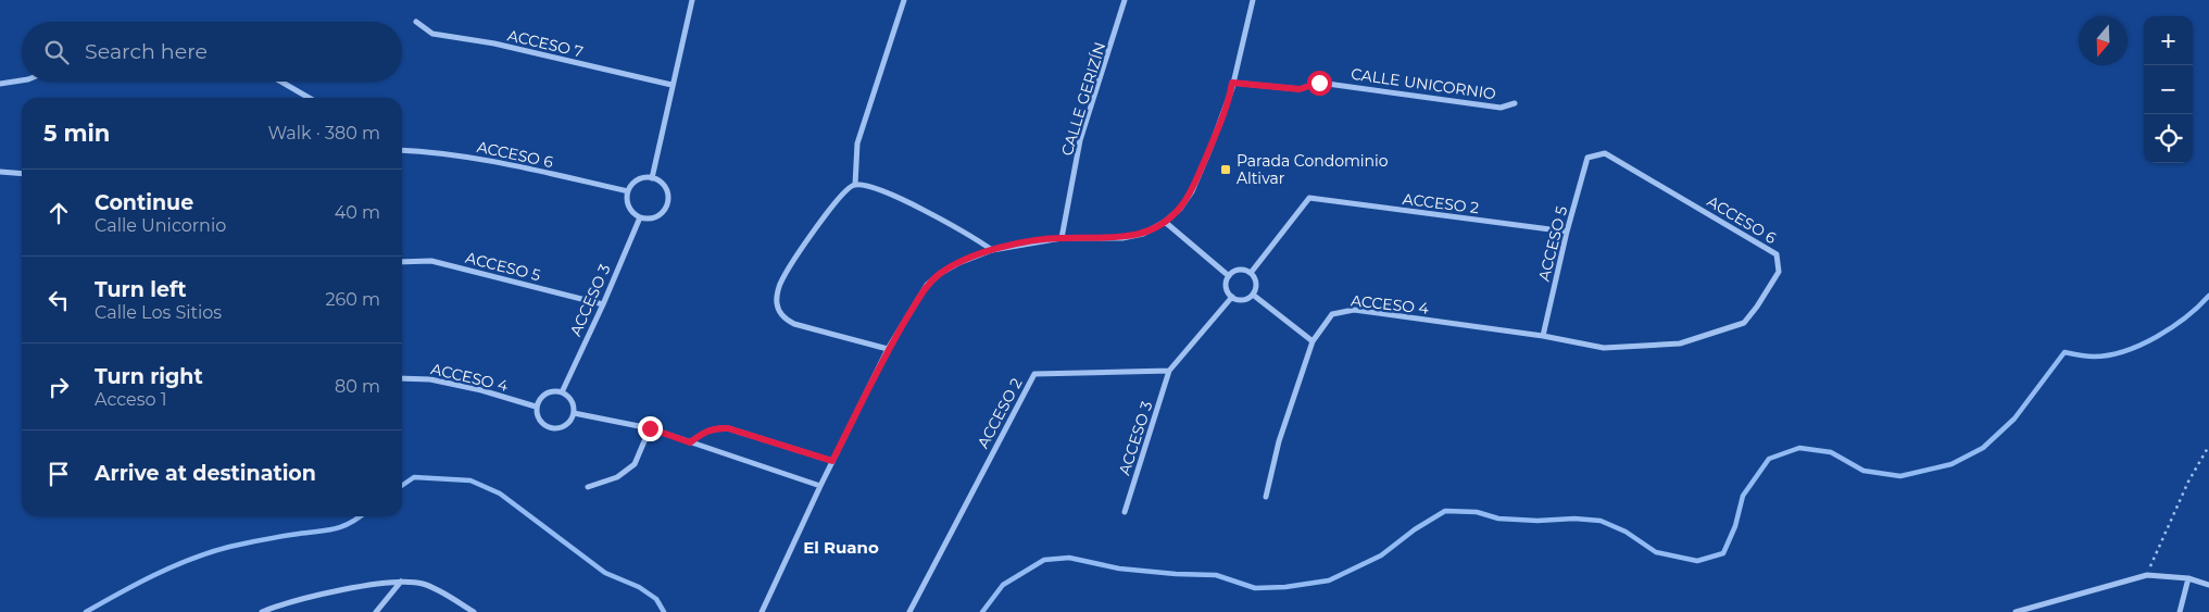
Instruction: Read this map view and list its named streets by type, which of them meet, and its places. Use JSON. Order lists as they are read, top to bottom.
{
  "streets": {
    "street": [
      "ACCESO 7",
      "CALLE UNICORNIO",
      "CALLE GERIZÍN",
      "ACCESO 6",
      "ACCESO 2",
      "ACCESO 5",
      "ACCESO 3",
      "ACCESO 4"
    ]
  },
  "crossings": [
    ["ACCESO 6", "ACCESO 5"],
    ["ACCESO 6", "ACCESO 3"],
    ["ACCESO 6", "ACCESO 4"],
    ["ACCESO 2", "ACCESO 5"],
    ["ACCESO 2", "ACCESO 3"],
    ["ACCESO 5", "ACCESO 3"],
    ["ACCESO 5", "ACCESO 4"],
    ["ACCESO 3", "ACCESO 4"]
  ],
  "districts": ["El Ruano"],
  "places": {
    "transit": ["Parada Condominio Altivar"]
  },
  "north": "bottom",
  "page": {
    "map_buttons": ["+", "−"],
    "search": "Search here",
    "heading": ["5 min", "Walk · 380 m"],
    "list": [
      ["Continue", "Calle Unicornio", "40 m"],
      ["Turn left", "Calle Los Sitios", "260 m"],
      ["Turn right", "Acceso 1", "80 m"],
      "Arrive at destination"
    ]
  }
}
